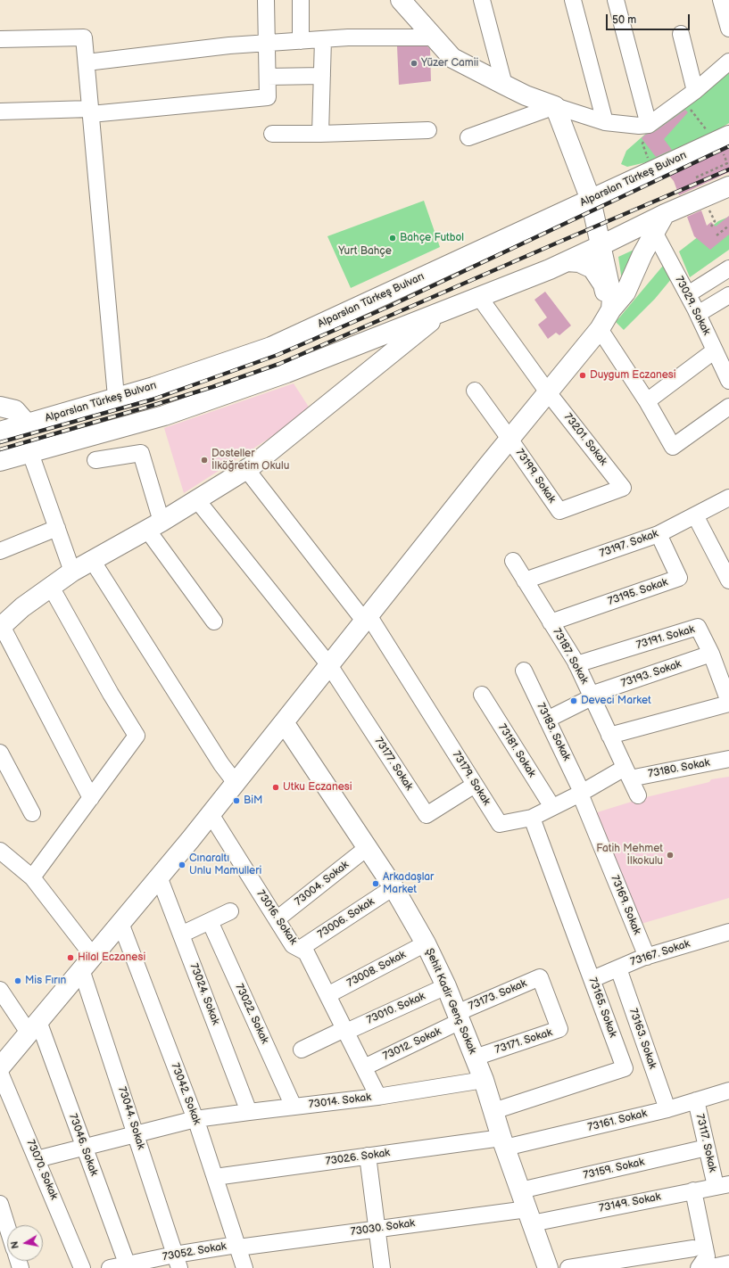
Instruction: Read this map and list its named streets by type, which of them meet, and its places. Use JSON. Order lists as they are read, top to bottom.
{
  "streets": {
    "main road": ["Alparslan Türkeş Bulvarı", "Şehit Kadir Genç Sokak"],
    "street": [
      "73029. Sokak",
      "73201. Sokak",
      "73199. Sokak",
      "73197. Sokak",
      "73195. Sokak",
      "73191. Sokak",
      "73187. Sokak",
      "73193. Sokak",
      "73183. Sokak",
      "73181. Sokak",
      "73177. Sokak",
      "73180. Sokak",
      "73179. Sokak",
      "73004. Sokak",
      "73169. Sokak",
      "73016. Sokak",
      "73006. Sokak",
      "73167. Sokak",
      "73008. Sokak",
      "73024. Sokak",
      "73173. Sokak",
      "73165. Sokak",
      "73010. Sokak",
      "73022. Sokak",
      "73163. Sokak",
      "73171. Sokak",
      "73012. Sokak",
      "73042. Sokak",
      "73014. Sokak",
      "73044. Sokak",
      "73161. Sokak",
      "73117. Sokak",
      "73046. Sokak",
      "73026. Sokak",
      "73159. Sokak",
      "73070. Sokak",
      "73149. Sokak",
      "73030. Sokak",
      "73052. Sokak"
    ]
  },
  "crossings": [
    ["73201. Sokak", "73199. Sokak"],
    ["73197. Sokak", "73195. Sokak"],
    ["73197. Sokak", "73187. Sokak"],
    ["73195. Sokak", "73187. Sokak"],
    ["73191. Sokak", "73187. Sokak"],
    ["73191. Sokak", "73193. Sokak"],
    ["73187. Sokak", "73193. Sokak"],
    ["73187. Sokak", "73180. Sokak"],
    ["73187. Sokak", "73179. Sokak"],
    ["73193. Sokak", "73183. Sokak"],
    ["73183. Sokak", "73179. Sokak"],
    ["73183. Sokak", "73169. Sokak"],
    ["73181. Sokak", "73179. Sokak"],
    ["73177. Sokak", "73179. Sokak"],
    ["73180. Sokak", "73179. Sokak"],
    ["73179. Sokak", "73169. Sokak"],
    ["73179. Sokak", "73165. Sokak"],
    ["73004. Sokak", "73016. Sokak"],
    ["73004. Sokak", "Şehit Kadir Genç Sokak"],
    ["73169. Sokak", "73167. Sokak"],
    ["73016. Sokak", "73006. Sokak"],
    ["73016. Sokak", "73008. Sokak"],
    ["73016. Sokak", "73010. Sokak"],
    ["73016. Sokak", "73012. Sokak"],
    ["73016. Sokak", "73014. Sokak"],
    ["73006. Sokak", "Şehit Kadir Genç Sokak"],
    ["73167. Sokak", "73165. Sokak"],
    ["73167. Sokak", "73163. Sokak"],
    ["73008. Sokak", "Şehit Kadir Genç Sokak"],
    ["73024. Sokak", "73014. Sokak"],
    ["73173. Sokak", "Şehit Kadir Genç Sokak"],
    ["73173. Sokak", "73171. Sokak"],
    ["73173. Sokak", "73012. Sokak"],
    ["Şehit Kadir Genç Sokak", "73165. Sokak"],
    ["Şehit Kadir Genç Sokak", "73010. Sokak"],
    ["Şehit Kadir Genç Sokak", "73171. Sokak"],
    ["Şehit Kadir Genç Sokak", "73012. Sokak"],
    ["Şehit Kadir Genç Sokak", "73014. Sokak"],
    ["Şehit Kadir Genç Sokak", "73161. Sokak"],
    ["Şehit Kadir Genç Sokak", "73026. Sokak"],
    ["Şehit Kadir Genç Sokak", "73159. Sokak"],
    ["Şehit Kadir Genç Sokak", "73149. Sokak"],
    ["Şehit Kadir Genç Sokak", "73030. Sokak"],
    ["73022. Sokak", "73014. Sokak"],
    ["73163. Sokak", "73161. Sokak"],
    ["73042. Sokak", "73014. Sokak"],
    ["73042. Sokak", "73026. Sokak"],
    ["73042. Sokak", "73030. Sokak"],
    ["73042. Sokak", "73052. Sokak"],
    ["73014. Sokak", "73044. Sokak"],
    ["73014. Sokak", "73046. Sokak"],
    ["73014. Sokak", "73070. Sokak"],
    ["73044. Sokak", "73052. Sokak"],
    ["73161. Sokak", "73117. Sokak"],
    ["73161. Sokak", "73026. Sokak"],
    ["73117. Sokak", "73159. Sokak"],
    ["73117. Sokak", "73149. Sokak"],
    ["73046. Sokak", "73052. Sokak"],
    ["73149. Sokak", "73030. Sokak"],
    ["73030. Sokak", "73052. Sokak"]
  ],
  "parks": ["Yurt Bahçe"],
  "places": [
    "Yüzer Camii",
    "Bahçe Futbol",
    "Duygum Eczanesi",
    "Dosteller İlköğretim Okulu",
    "Deveci Market",
    "Utku Eczanesi",
    "BiM",
    "Fatih Mehmet İlkokulu",
    "Cınaraltı Unlu Mamulleri",
    "Arkadaşlar Market",
    "Hilal Eczanesi",
    "Mis Fırın"
  ],
  "scale_bar": "50 m",
  "north": "left"
}
